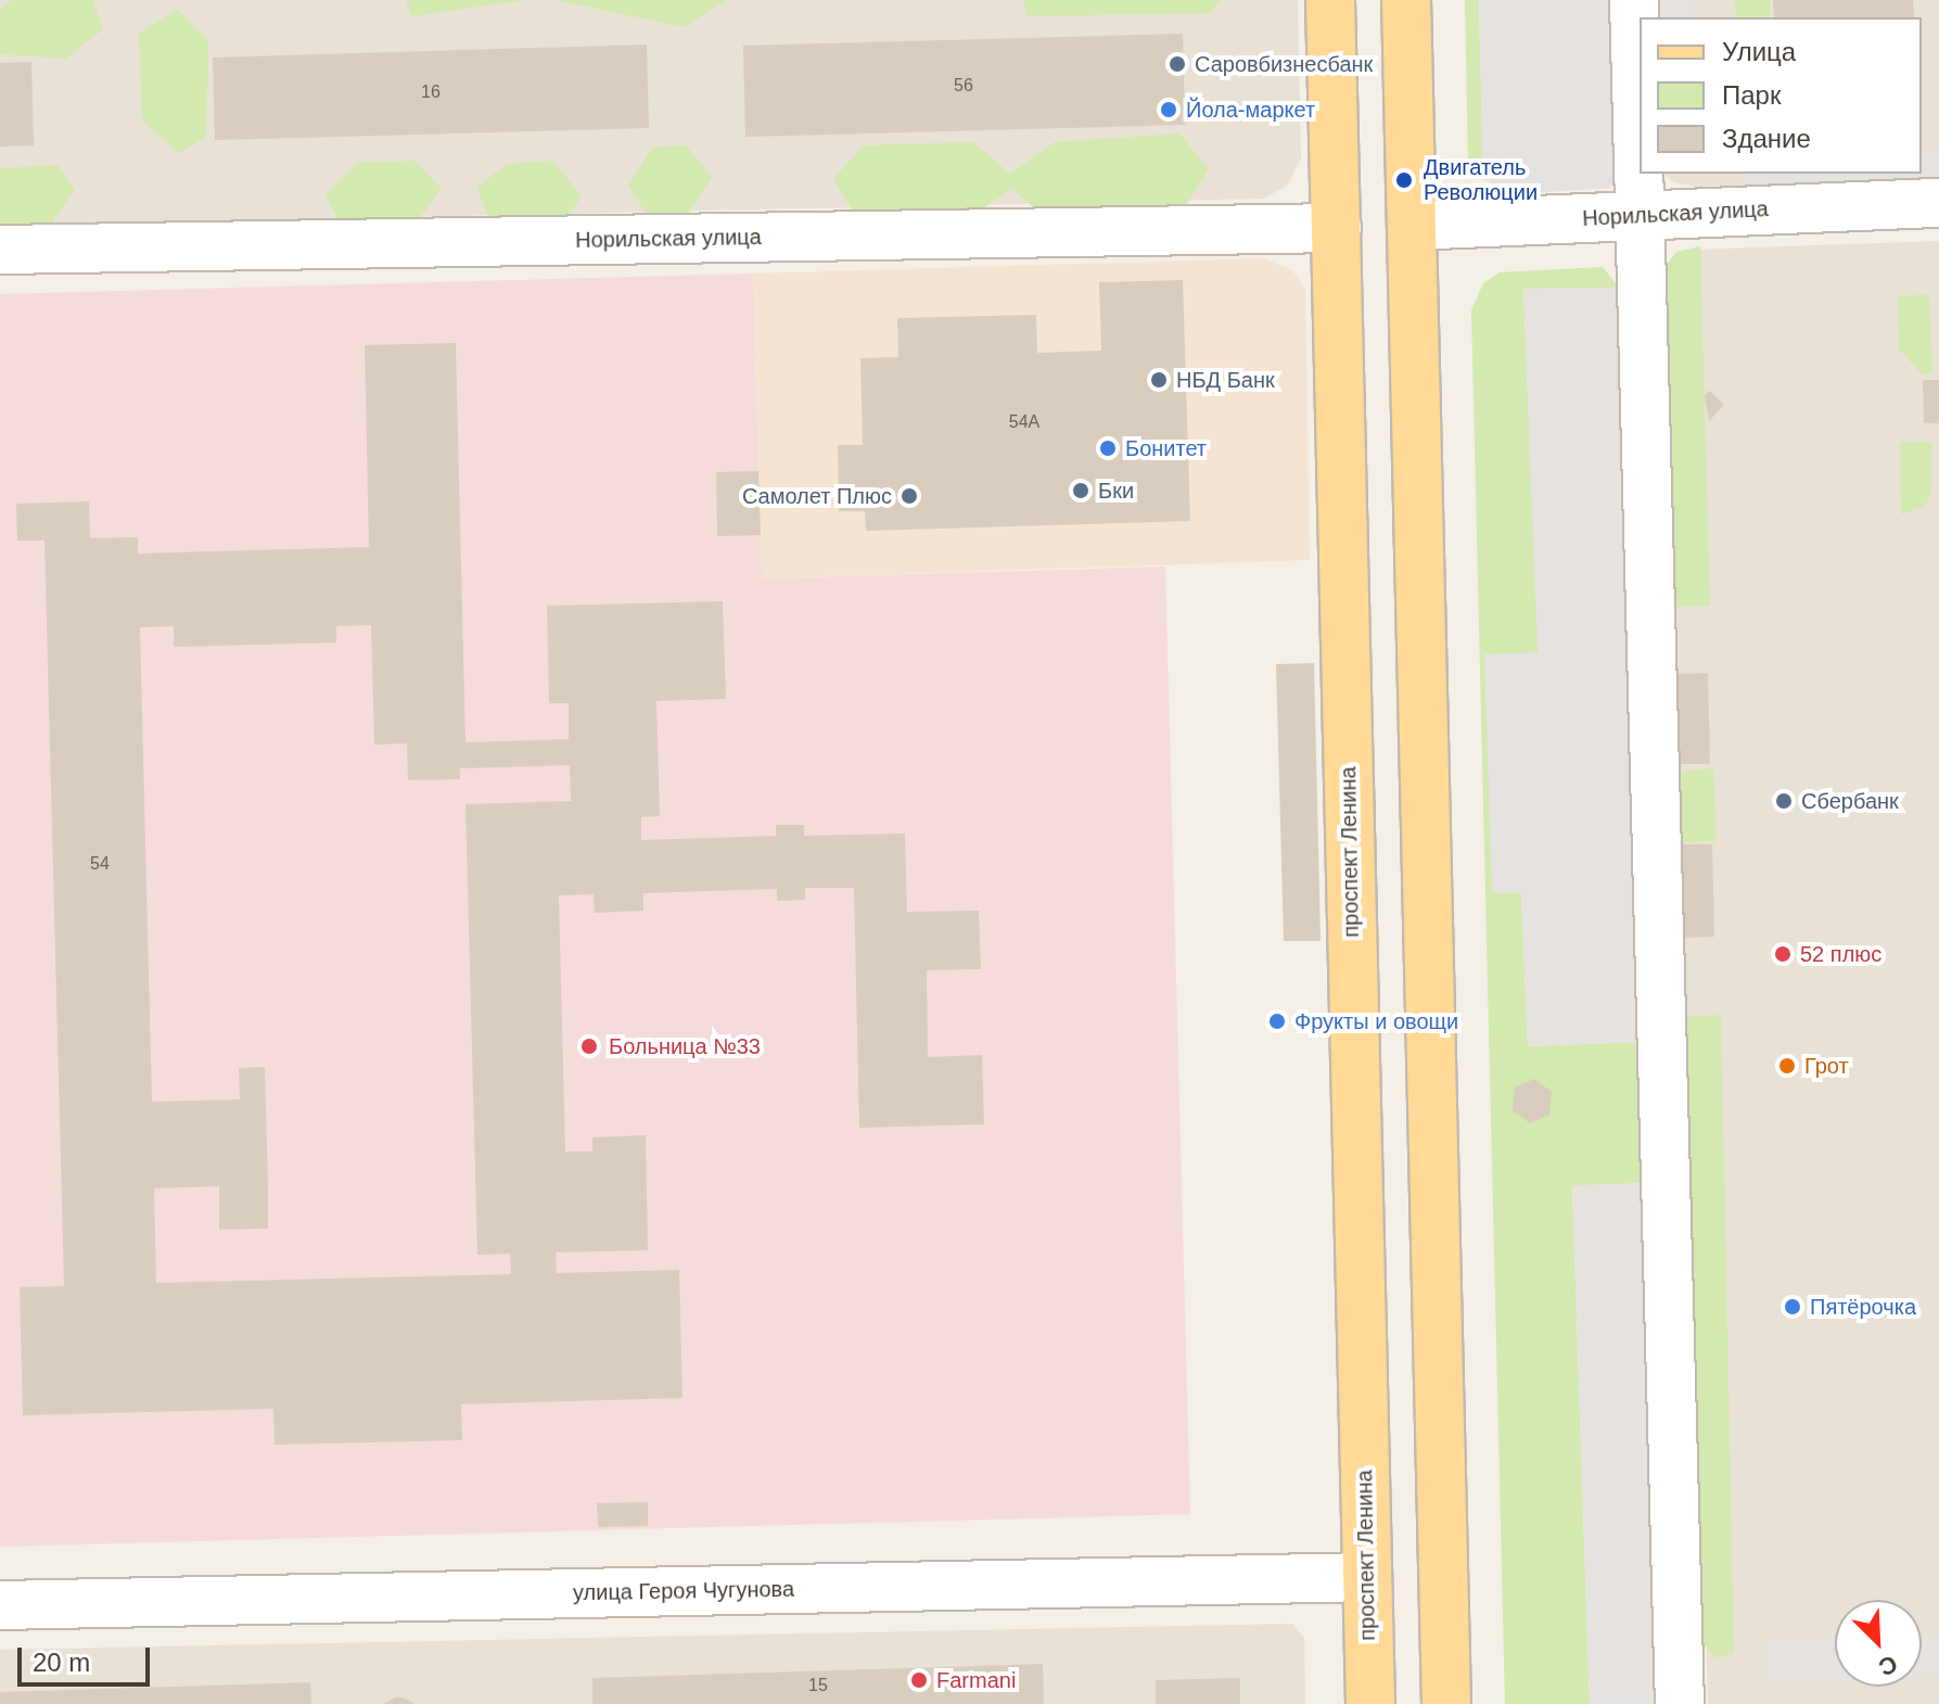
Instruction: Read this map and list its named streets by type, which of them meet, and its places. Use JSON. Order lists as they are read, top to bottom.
{
  "streets": {
    "main road": ["проспект Ленина"],
    "street": ["Норильская улица", "улица Героя Чугунова"]
  },
  "crossings": [
    ["Норильская улица", "проспект Ленина"],
    ["проспект Ленина", "улица Героя Чугунова"]
  ],
  "places": [
    "Саровбизнесбанк",
    "Йола-маркет",
    "Двигатель Революции",
    "НБД Банк",
    "Бонитет",
    "Бки",
    "Самолет Плюс",
    "Сбербанк",
    "52 плюс",
    "Фрукты и овощи",
    "Больница №33",
    "Грот",
    "Пятёрочка",
    "Farmani"
  ],
  "house_numbers": [
    "56",
    "16",
    "54А",
    "54",
    "15"
  ],
  "legend": ["Улица", "Парк", "Здание"],
  "scale_bar": "20 m",
  "north": "bottom right"
}
